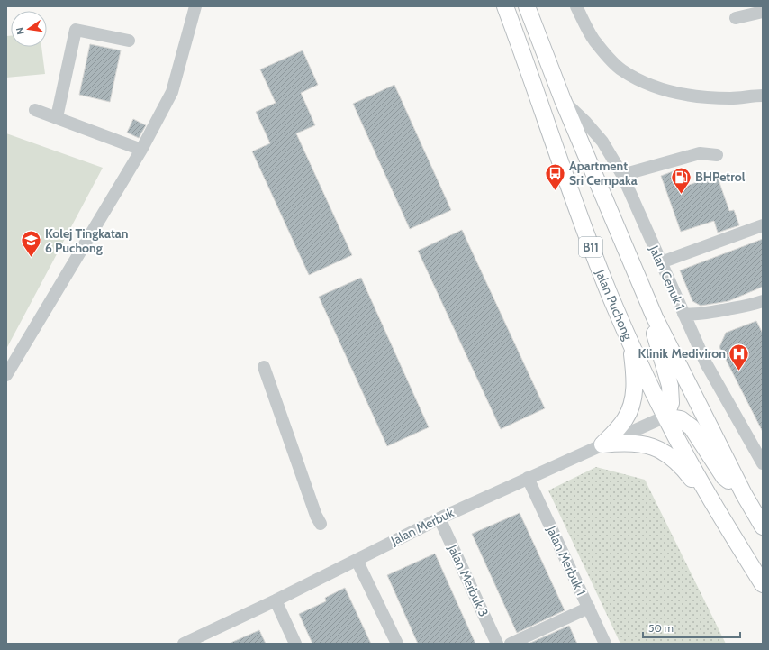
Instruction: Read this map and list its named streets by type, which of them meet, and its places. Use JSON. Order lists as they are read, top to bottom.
{
  "streets": {
    "main road": ["B11", "Jalan Puchong"],
    "street": [
      "Jalan Cenuk 1",
      "Jalan Merbuk",
      "Jalan Merbuk 1",
      "Jalan Merbuk 3"
    ]
  },
  "crossings": [
    ["B11", "Jalan Cenuk 1"],
    ["Jalan Puchong", "Jalan Merbuk"],
    ["Jalan Merbuk", "Jalan Merbuk 1"],
    ["Jalan Merbuk", "Jalan Merbuk 3"]
  ],
  "places": {
    "bus stop": ["Apartment Sri Cempaka"],
    "fuel station": ["BHPetrol"],
    "school or university": ["Kolej Tingkatan 6 Puchong"],
    "hospital": ["Klinik Mediviron"]
  },
  "scale_bar": "50 m",
  "north": "left"
}
